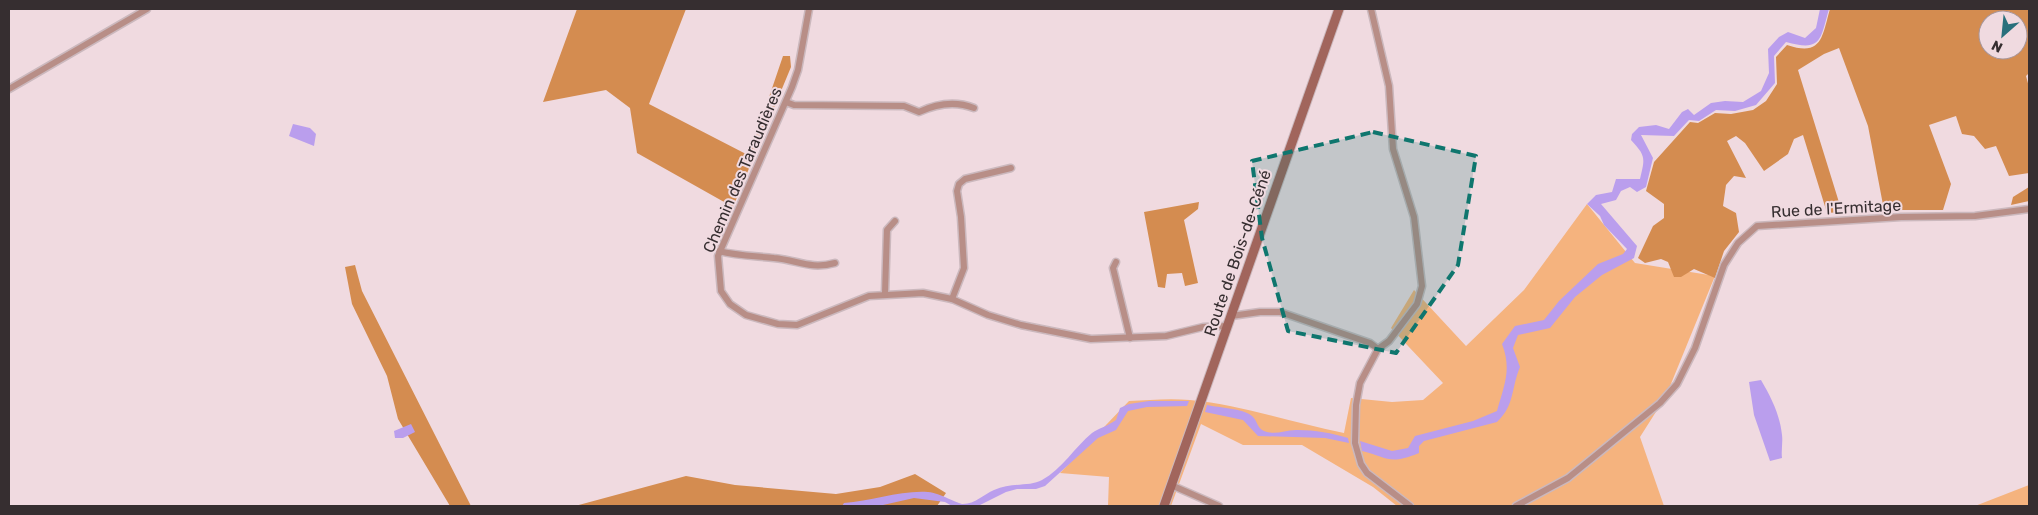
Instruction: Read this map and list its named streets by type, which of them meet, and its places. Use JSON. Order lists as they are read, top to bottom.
{
  "streets": {
    "street": ["Chemin des Taraudières", "Rue de l'Ermitage", "Route de Bois-de-Céné"]
  },
  "crossings": [
    ["Chemin des Taraudières", "Route de Bois-de-Céné"]
  ],
  "north": "bottom left"
}
